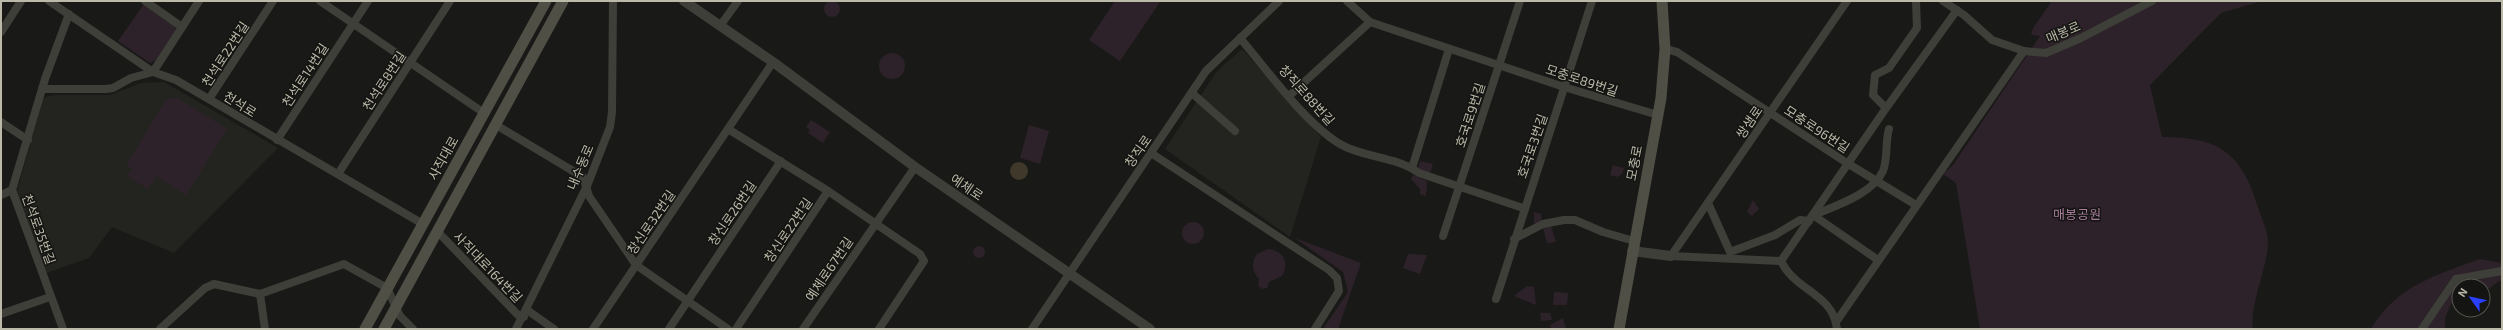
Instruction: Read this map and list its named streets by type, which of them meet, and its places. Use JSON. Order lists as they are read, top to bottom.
{
  "streets": {
    "main road": ["사직대로", "모충로"],
    "street": [
      "매봉로",
      "천석로22번길",
      "천석로14번길",
      "모충로89번길",
      "천석로8번길",
      "창직로88번길",
      "천석로",
      "호국로9번길",
      "쌍샘로",
      "모충로96번길",
      "호국로3번길",
      "창직로",
      "내수동로",
      "예체로",
      "창신로26번길",
      "창신로32번길",
      "천석로35번길",
      "창신로22번길",
      "사직대로164번길",
      "예체로67번길"
    ]
  },
  "crossings": [
    ["천석로22번길", "천석로"],
    ["천석로14번길", "천석로"],
    ["모충로89번길", "호국로9번길"],
    ["모충로89번길", "호국로3번길"],
    ["모충로89번길", "모충로"],
    ["천석로8번길", "천석로"],
    ["창직로88번길", "호국로9번길"],
    ["창직로88번길", "호국로3번길"],
    ["창직로88번길", "창직로"],
    ["천석로", "사직대로"],
    ["천석로", "천석로35번길"],
    ["쌍샘로", "모충로96번길"],
    ["모충로96번길", "모충로"],
    ["창직로", "예체로"],
    ["사직대로", "사직대로164번길"],
    ["내수동로", "사직대로164번길"],
    ["예체로", "예체로67번길"],
    ["창신로26번길", "창신로22번길"]
  ],
  "parks": ["매봉공원"],
  "north": "top left"
}
